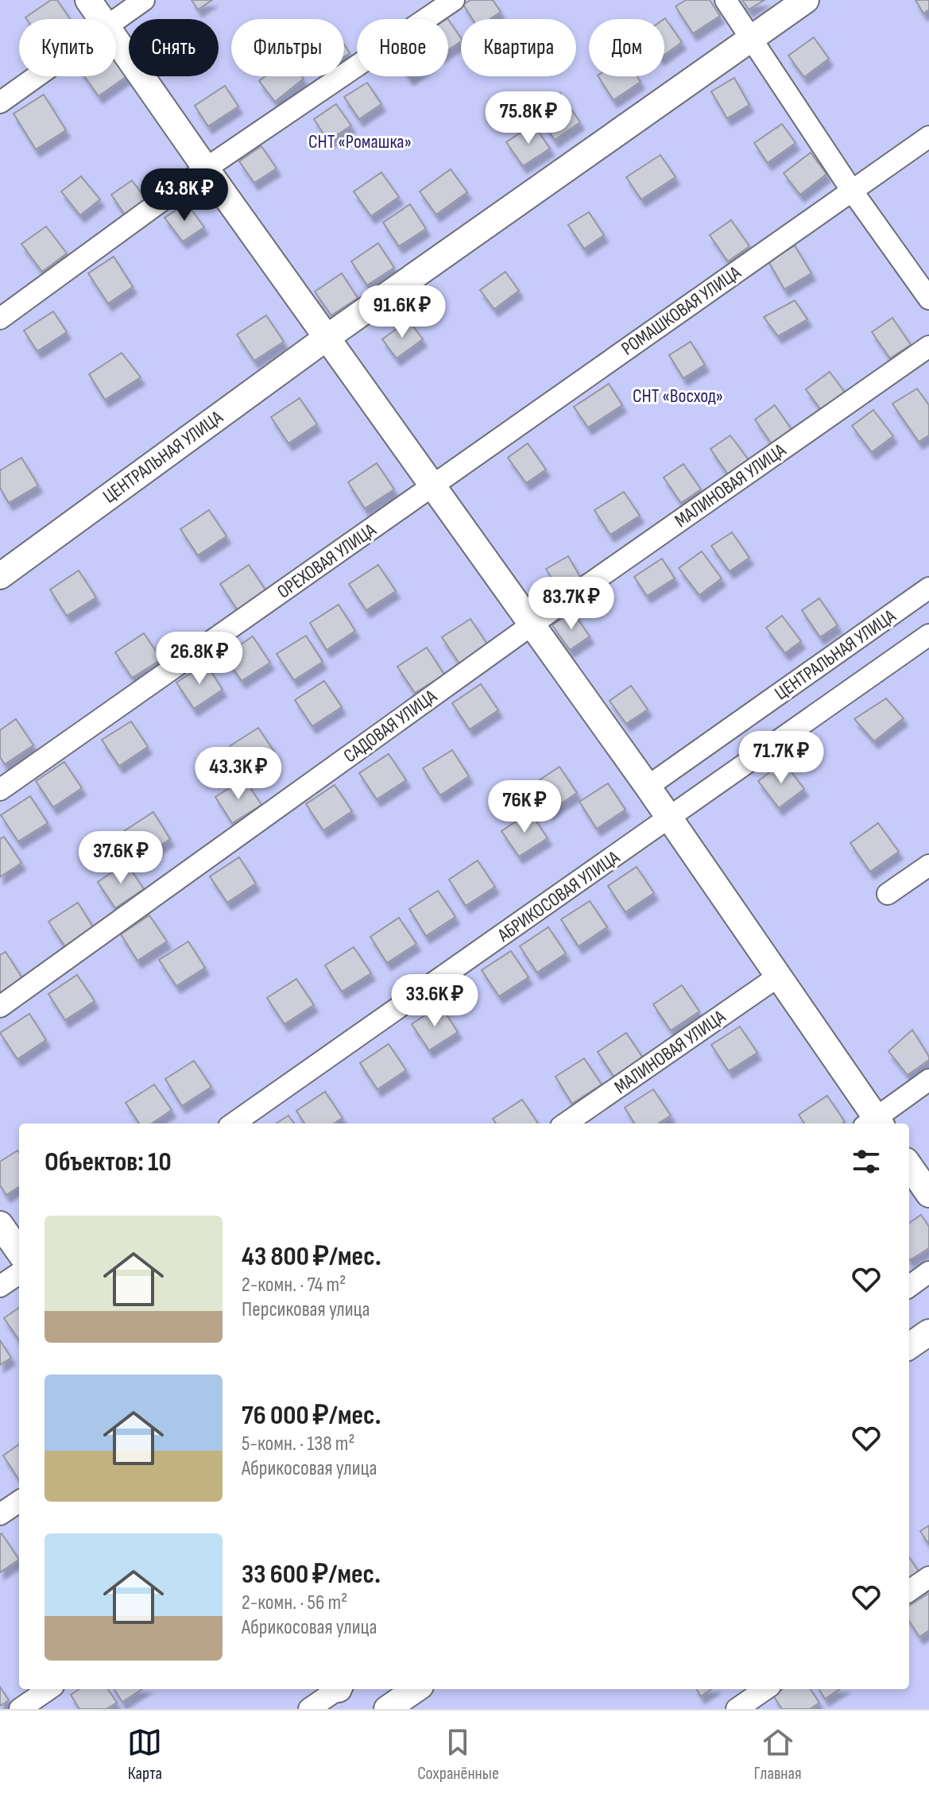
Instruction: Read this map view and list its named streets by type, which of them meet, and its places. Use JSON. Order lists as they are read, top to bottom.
{
  "streets": {
    "street": [
      "РОМАШКОВАЯ УЛИЦА",
      "ЦЕНТРАЛЬНАЯ УЛИЦА",
      "МАЛИНОВАЯ УЛИЦА",
      "ОРЕХОВАЯ УЛИЦА",
      "САДОВАЯ УЛИЦА",
      "АБРИКОСОВАЯ УЛИЦА"
    ]
  },
  "crossings": [
    ["РОМАШКОВАЯ УЛИЦА", "ОРЕХОВАЯ УЛИЦА"],
    ["ЦЕНТРАЛЬНАЯ УЛИЦА", "АБРИКОСОВАЯ УЛИЦА"],
    ["МАЛИНОВАЯ УЛИЦА", "САДОВАЯ УЛИЦА"]
  ],
  "parks": ["СНТ «Ромашка»", "СНТ «Восход»"],
  "page": {
    "chip": [
      "Купить",
      "Снять",
      "Фильтры",
      "Новое",
      "Квартира",
      "Дом"
    ],
    "price": [
      "75.8K ₽",
      "43.8K ₽",
      "91.6K ₽",
      "83.7K ₽",
      "26.8K ₽",
      "71.7K ₽",
      "43.3K ₽",
      "76K ₽",
      "37.6K ₽",
      "33.6K ₽"
    ],
    "heading": "Объектов: 10",
    "list": [
      {
        "name": "43 800 ₽/мес.",
        "note": "2-комн. · 74 m² · Персиковая улица"
      },
      {
        "name": "76 000 ₽/мес.",
        "note": "5-комн. · 138 m² · Абрикосовая улица"
      },
      {
        "name": "33 600 ₽/мес.",
        "note": "2-комн. · 56 m² · Абрикосовая улица"
      }
    ],
    "tabs": ["Карта", "Сохранённые", "Главная"]
  }
}
